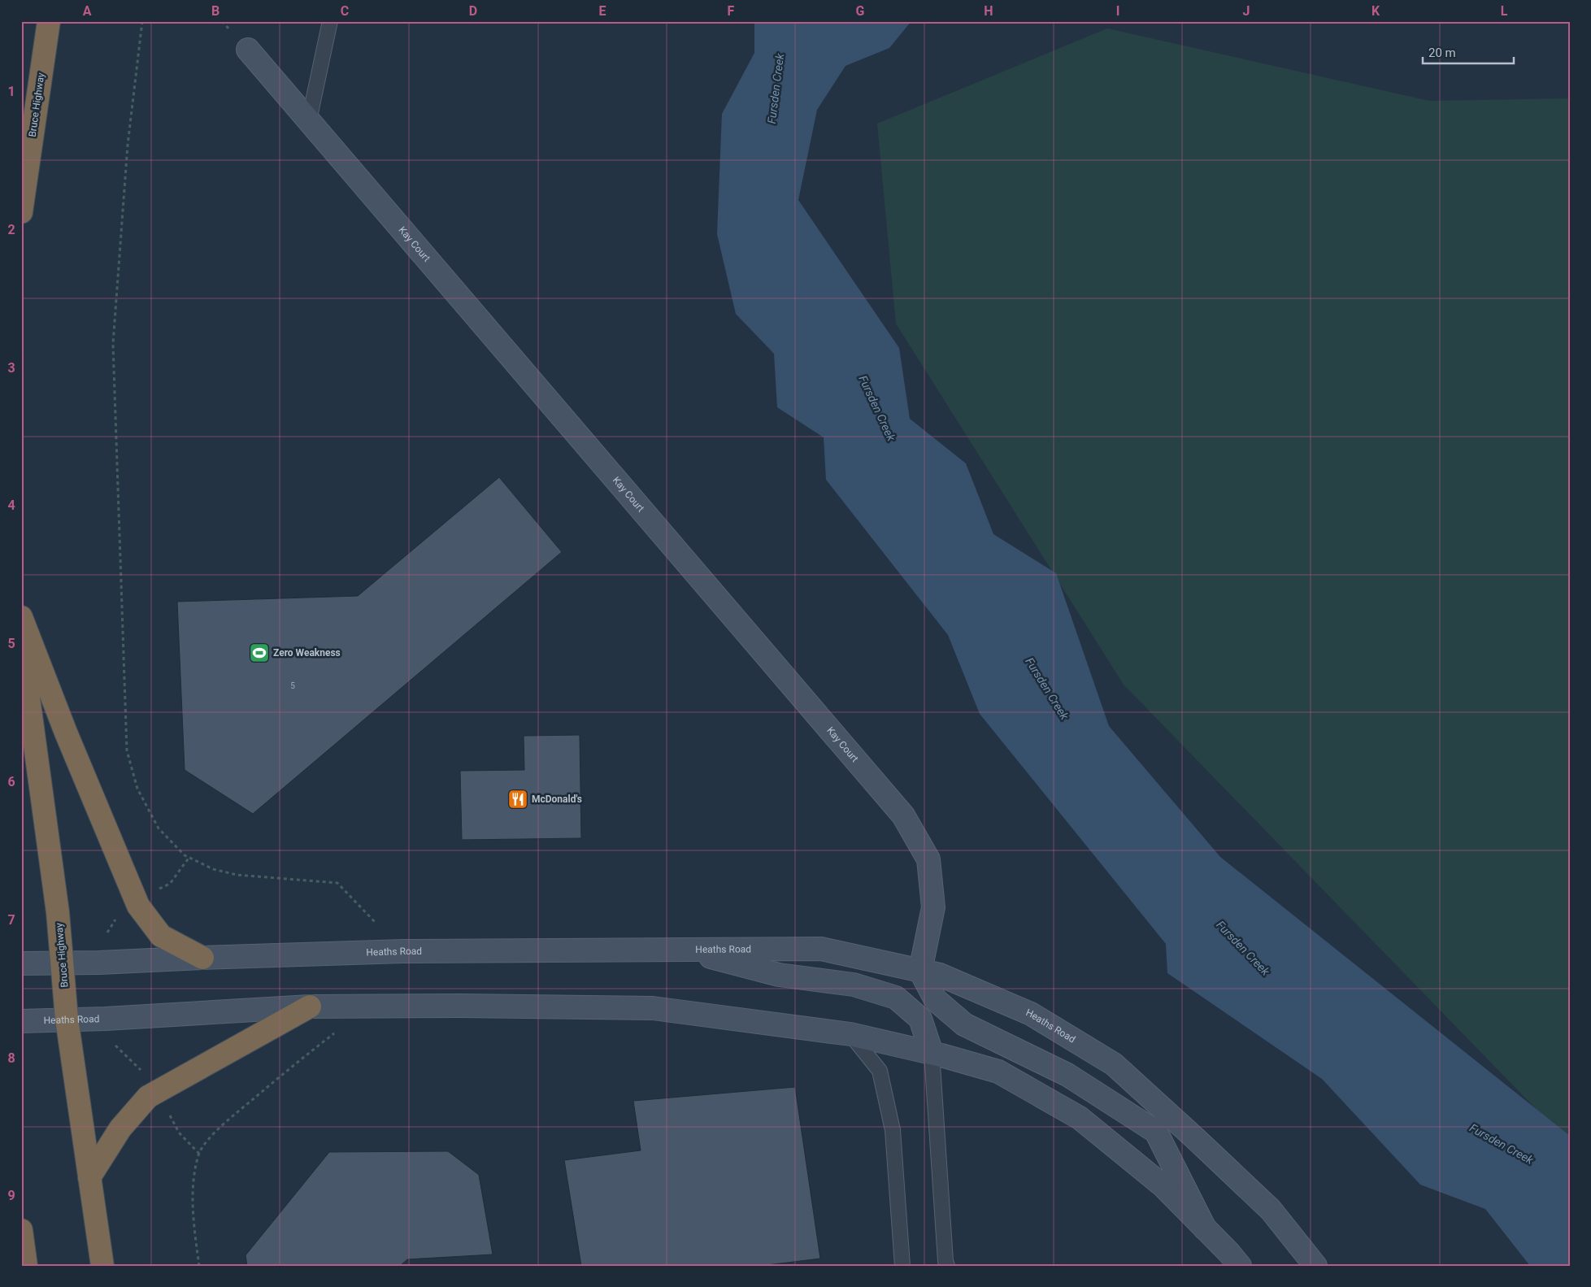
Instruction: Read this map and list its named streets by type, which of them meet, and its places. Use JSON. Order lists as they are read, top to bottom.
{
  "streets": {
    "highway": ["Bruce Highway"],
    "main road": ["Kay Court", "Heaths Road"]
  },
  "crossings": [
    ["Bruce Highway", "Heaths Road"],
    ["Kay Court", "Heaths Road"]
  ],
  "water": ["Fursden Creek"],
  "places": {
    "sports": ["Zero Weakness"],
    "restaurant": ["McDonald's"]
  },
  "house_numbers": ["5"],
  "scale_bar": "20 m",
  "grid": {
    "columns": [
      "A",
      "B",
      "C",
      "D",
      "E",
      "F",
      "G",
      "H",
      "I",
      "J",
      "K",
      "L"
    ],
    "rows": [
      "1",
      "2",
      "3",
      "4",
      "5",
      "6",
      "7",
      "8",
      "9"
    ]
  }
}
